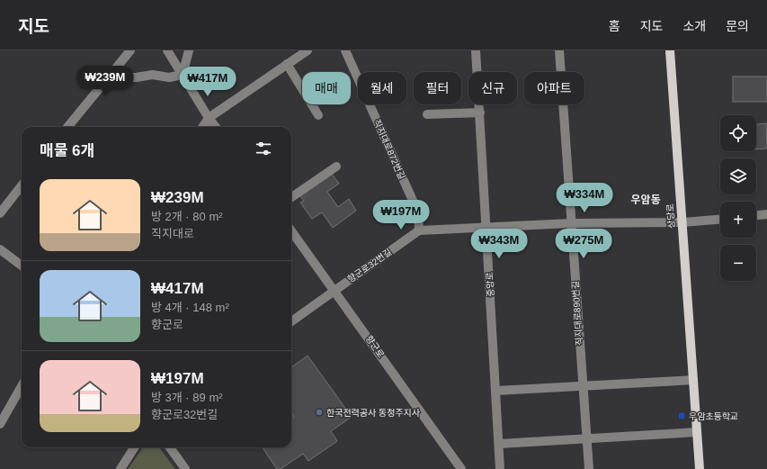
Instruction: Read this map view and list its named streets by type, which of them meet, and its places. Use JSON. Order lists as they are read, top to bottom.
{
  "streets": {
    "main road": ["상당로"],
    "street": [
      "직지대로872번길",
      "향군로32번길",
      "중앙로",
      "직지대로890번길",
      "향군로"
    ]
  },
  "crossings": [
    ["직지대로872번길", "향군로32번길"],
    ["향군로32번길", "향군로"]
  ],
  "districts": ["우암동"],
  "places": {
    "other": ["한국전력공사 동청주지사"],
    "transit": ["우암초등학교"]
  },
  "page": {
    "header": "지도",
    "nav": [
      "홈",
      "지도",
      "소개",
      "문의"
    ],
    "price": [
      "₩239M",
      "₩417M",
      "₩334M",
      "₩197M",
      "₩343M",
      "₩275M"
    ],
    "chip": [
      "매매",
      "월세",
      "필터",
      "신규",
      "아파트"
    ],
    "map_buttons": ["+", "−"],
    "heading": "매물 6개",
    "list": [
      {
        "name": "₩239M",
        "note": "방 2개 · 80 m² · 직지대로"
      },
      {
        "name": "₩417M",
        "note": "방 4개 · 148 m² · 향군로"
      },
      {
        "name": "₩197M",
        "note": "방 3개 · 89 m² · 향군로32번길"
      }
    ]
  }
}
